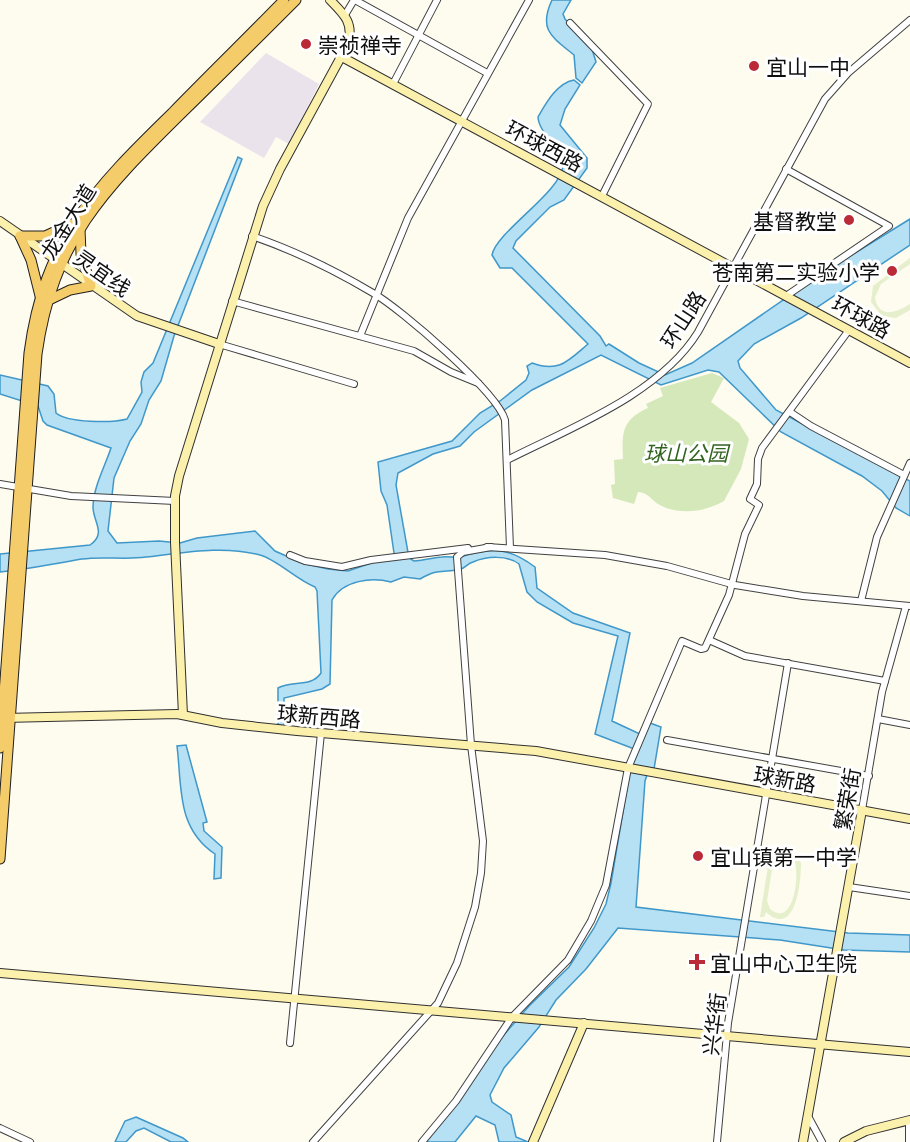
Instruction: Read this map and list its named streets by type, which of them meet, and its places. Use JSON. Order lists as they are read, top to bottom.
{
  "streets": {
    "main road": ["龙金大道"],
    "street": [
      "环球西路",
      "灵宜线",
      "环球路",
      "环山路",
      "球新西路",
      "球新路",
      "繁荣街",
      "兴华街"
    ]
  },
  "crossings": [
    ["环球西路", "环球路"],
    ["环球西路", "环山路"],
    ["龙金大道", "灵宜线"],
    ["龙金大道", "球新西路"],
    ["环球路", "环山路"],
    ["球新西路", "球新路"],
    ["球新路", "繁荣街"],
    ["球新路", "兴华街"]
  ],
  "parks": ["球山公园"],
  "places": {
    "other": [
      "崇祯禅寺",
      "宜山一中",
      "基督教堂",
      "苍南第二实验小学",
      "宜山镇第一中学"
    ],
    "health": ["宜山中心卫生院"]
  }
}
